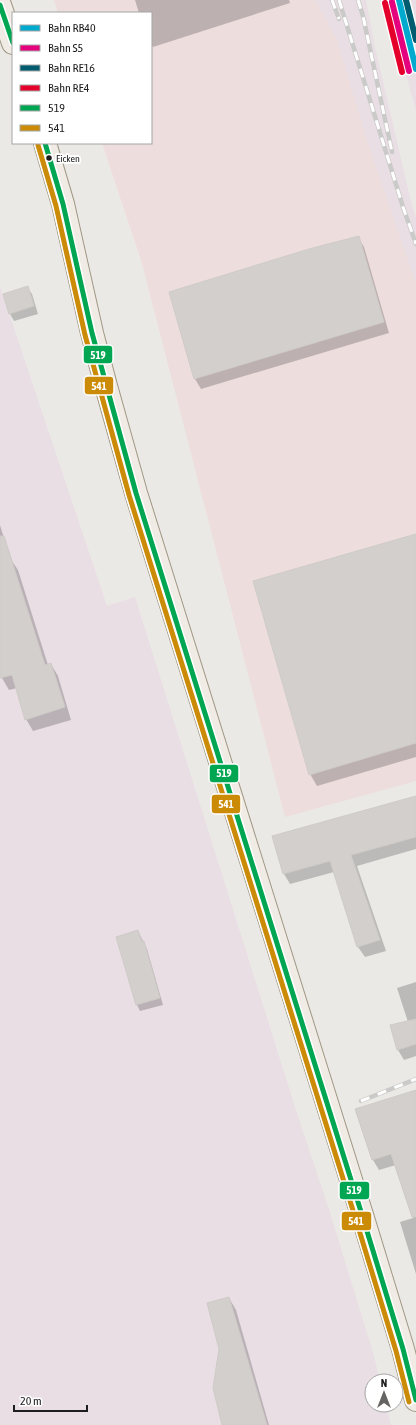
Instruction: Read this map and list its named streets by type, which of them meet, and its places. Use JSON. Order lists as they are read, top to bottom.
{
  "places": ["Eicken"],
  "lines": [
    "rail line RB40",
    "rail line RE16",
    "rail line S5",
    "rail line RE4",
    "transit line 519",
    "transit line 541"
  ],
  "legend": [
    "Bahn RB40",
    "Bahn S5",
    "Bahn RE16",
    "Bahn RE4",
    "519",
    "541"
  ],
  "scale_bar": "20 m",
  "north": "top"
}
